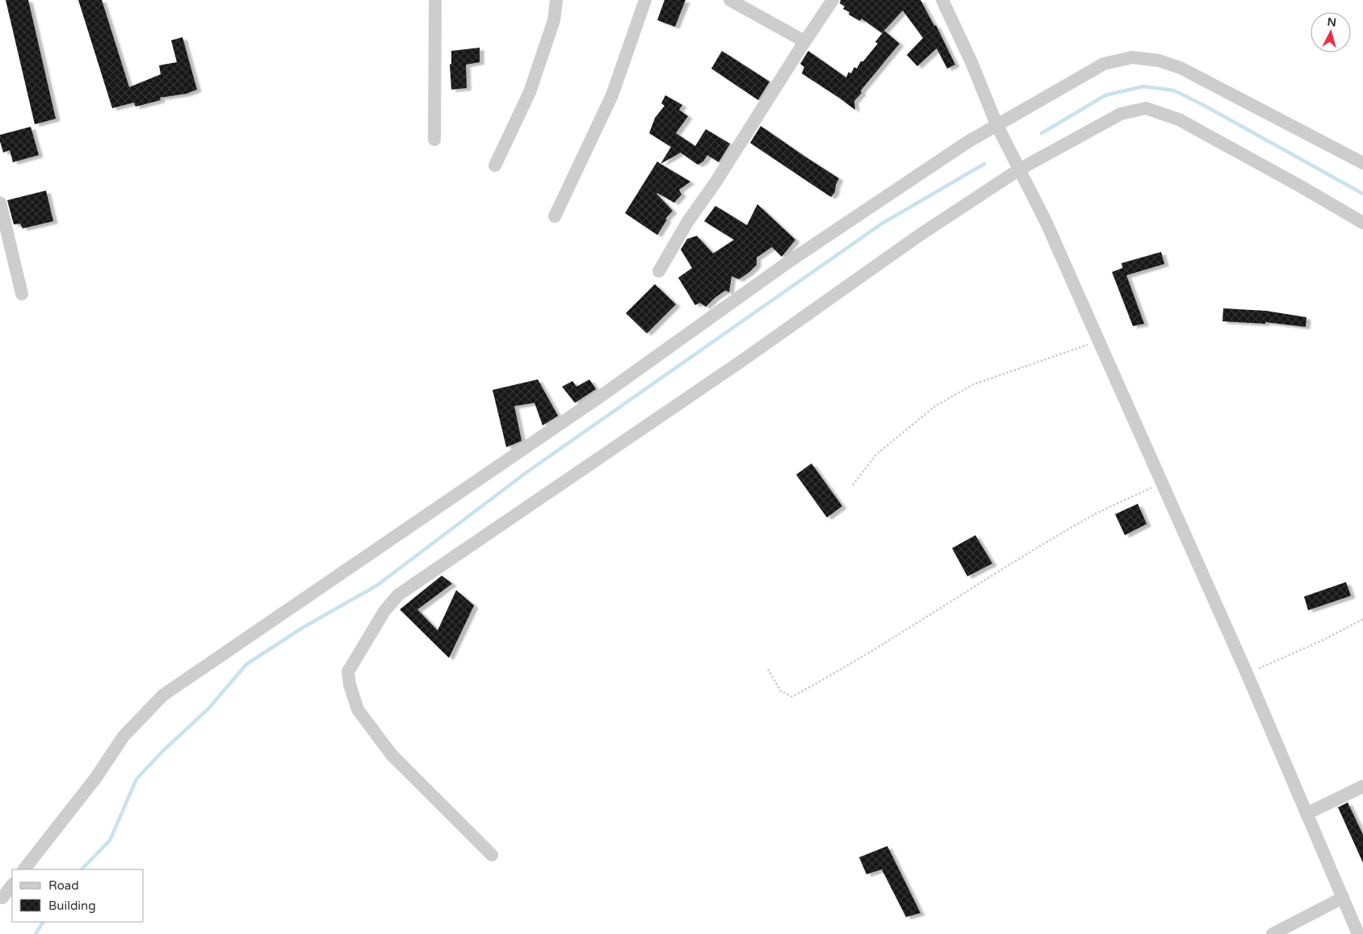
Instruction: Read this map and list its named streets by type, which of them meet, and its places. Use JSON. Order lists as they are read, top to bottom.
{
  "legend": ["Road", "Building"],
  "north": "top"
}
